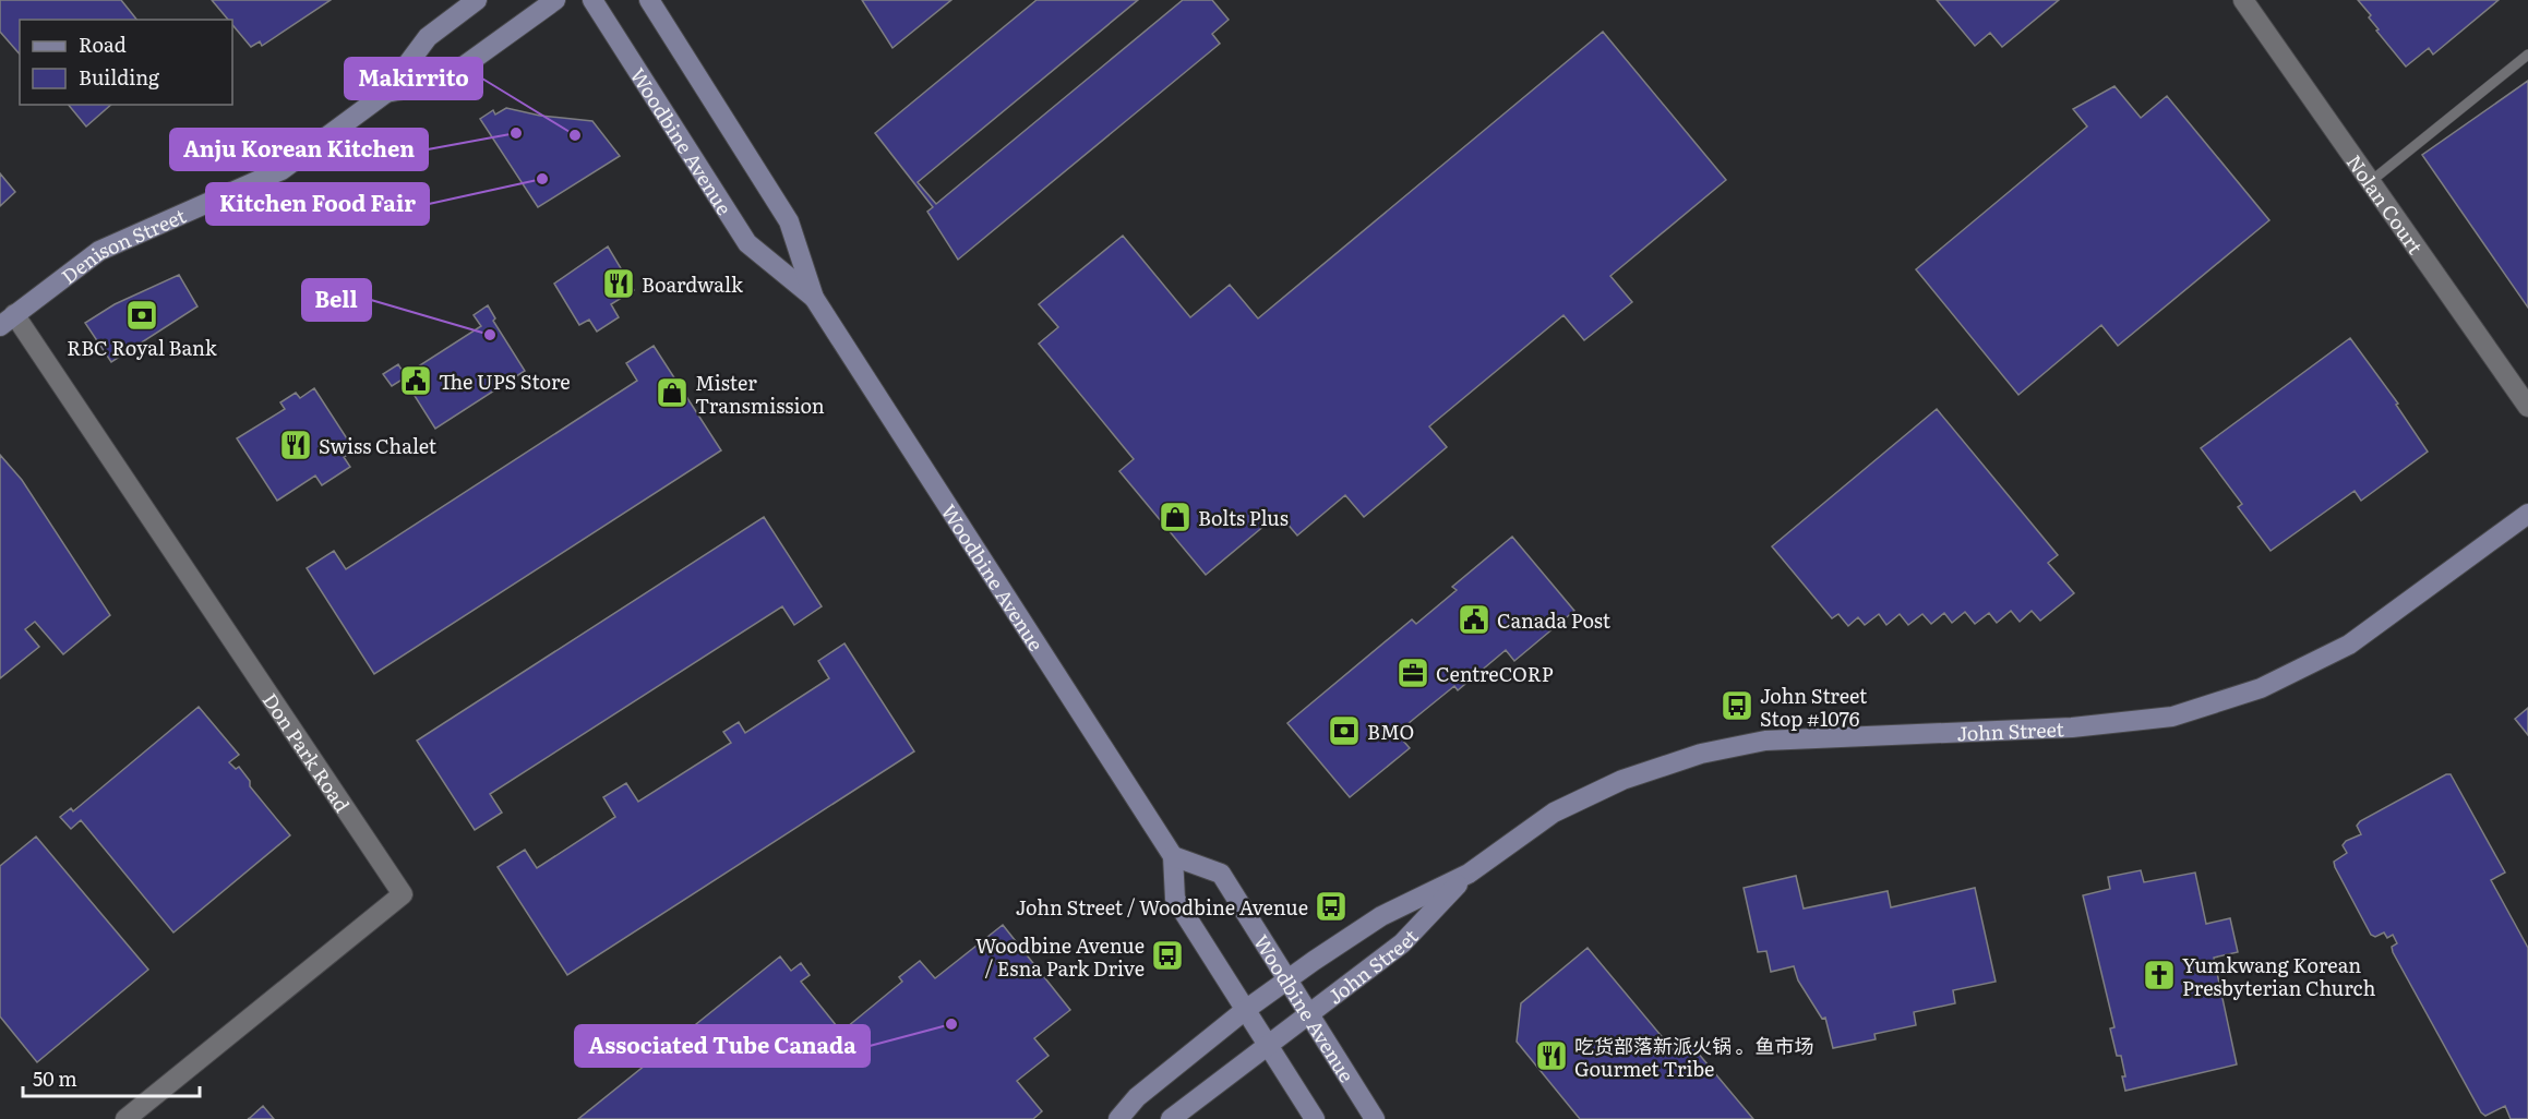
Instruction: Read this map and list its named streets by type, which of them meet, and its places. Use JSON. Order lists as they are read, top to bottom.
{
  "streets": {
    "main road": ["Woodbine Avenue", "Denison Street", "John Street"],
    "street": ["Nolan Court", "Don Park Road"]
  },
  "crossings": [
    ["Woodbine Avenue", "John Street"],
    ["Denison Street", "Don Park Road"]
  ],
  "places": {
    "other": [
      "Anju Korean Kitchen",
      "Makirrito",
      "Kitchen Food Fair",
      "Bell",
      "Associated Tube Canada"
    ],
    "restaurant": ["Boardwalk", "Swiss Chalet", "吃货部落新派火锅 。鱼市场 Gourmet Tribe"],
    "bank": ["RBC Royal Bank", "BMO"],
    "public building": ["The UPS Store", "Canada Post"],
    "shop": ["Mister Transmission", "Bolts Plus"],
    "office": ["CentreCORP"],
    "bus stop": ["John Street Stop #1076", "John Street / Woodbine Avenue", "Woodbine Avenue / Esna Park Drive"],
    "church": ["Yumkwang Korean Presbyterian Church"]
  },
  "legend": ["Road", "Building"],
  "scale_bar": "50 m"
}
